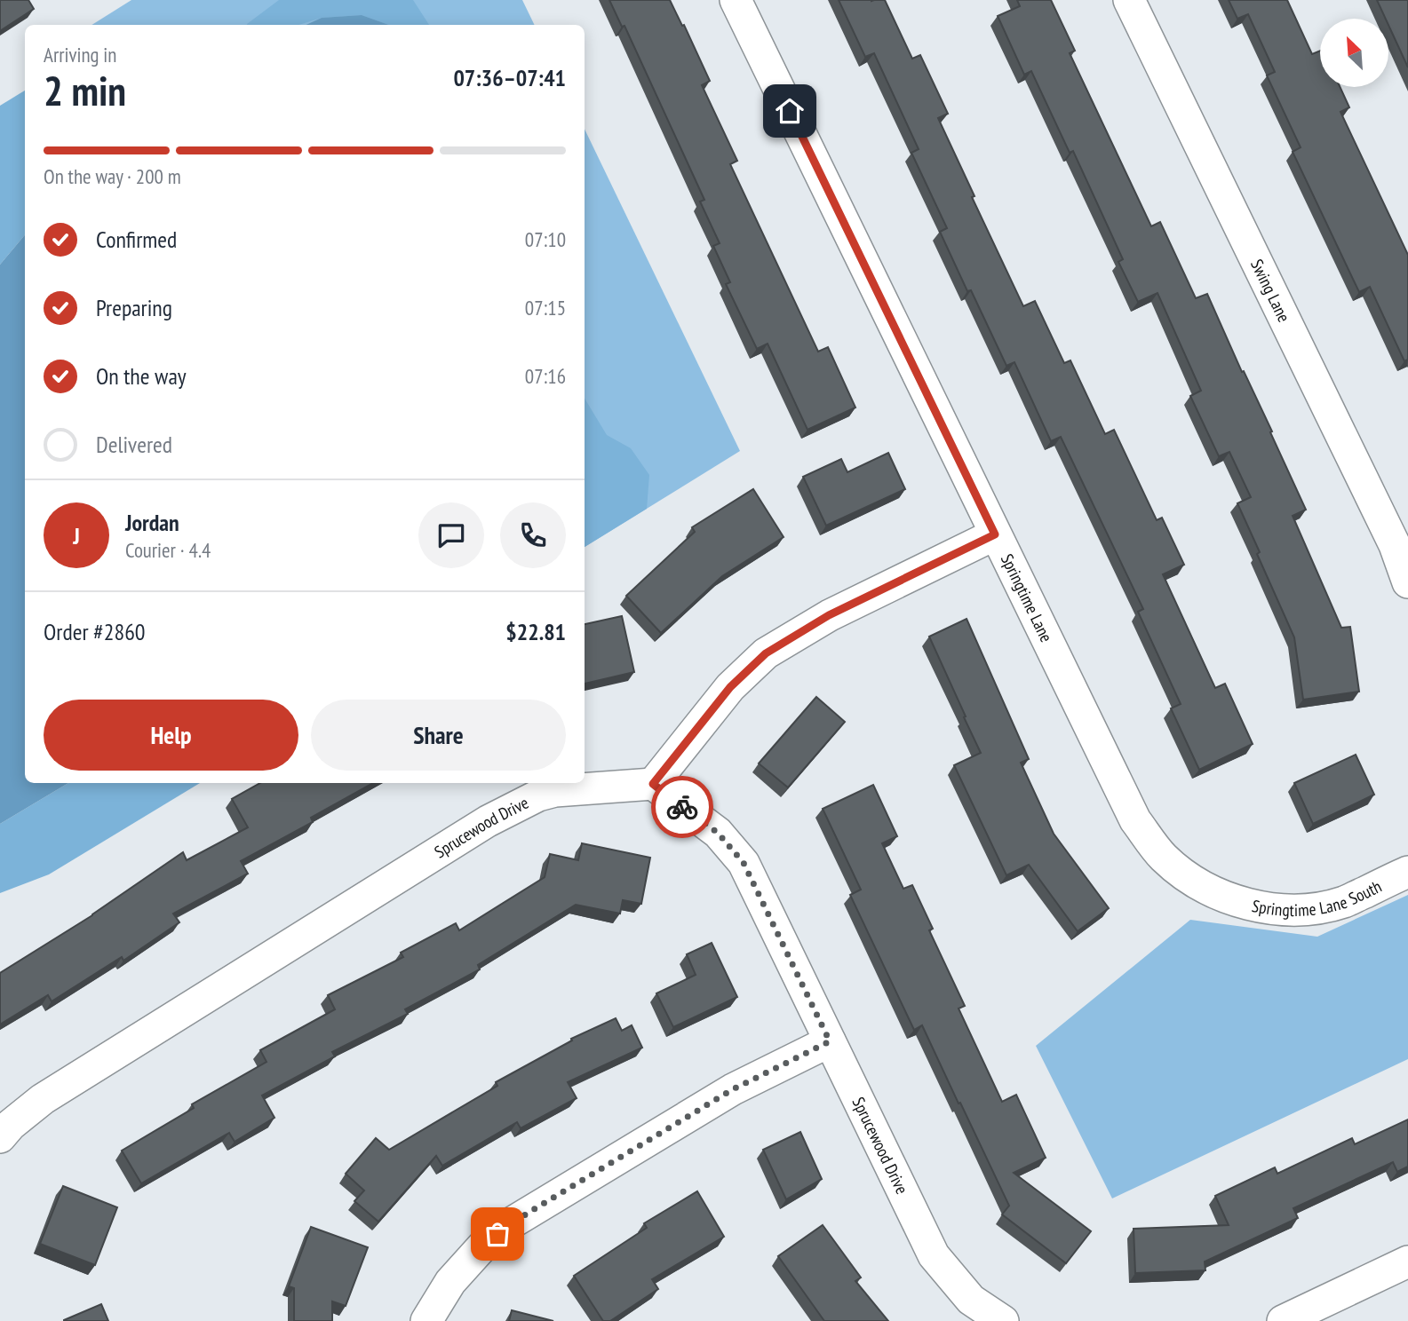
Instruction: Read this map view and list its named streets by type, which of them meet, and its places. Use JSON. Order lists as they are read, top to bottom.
{
  "streets": {
    "street": [
      "Swing Lane",
      "Springtime Lane",
      "Sprucewood Drive",
      "Springtime Lane South"
    ]
  },
  "crossings": [
    ["Springtime Lane", "Springtime Lane South"]
  ],
  "north": "top left",
  "page": {
    "heading": ["2 min", "Arriving in", "07:36–07:41"],
    "panel": [
      "Jordan",
      "Courier · 4.4",
      "Order #2860",
      "$22.81"
    ],
    "bar": "On the way · 200 m",
    "list": [
      ["Confirmed", "07:10"],
      ["Preparing", "07:15"],
      ["On the way", "07:16"],
      "Delivered"
    ],
    "round": "J",
    "buttons": ["Help", "Share"]
  }
}
